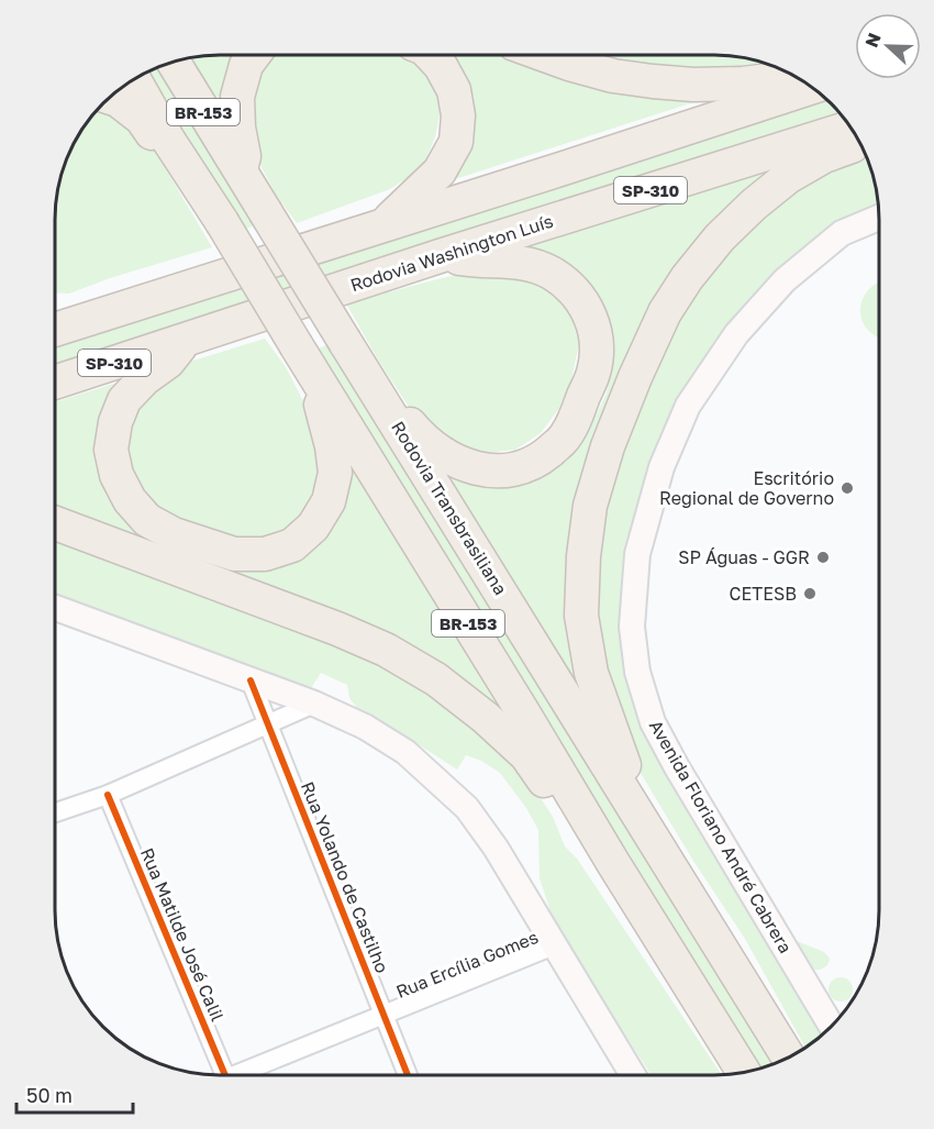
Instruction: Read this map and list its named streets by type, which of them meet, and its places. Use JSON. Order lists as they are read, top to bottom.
{
  "streets": {
    "highway": [
      "BR-153",
      "SP-310",
      "Rodovia Washington Luís",
      "Rodovia Transbrasiliana"
    ],
    "main road": ["Avenida Floriano André Cabrera"],
    "street": ["Rua Yolando de Castilho", "Rua Matilde José Calil", "Rua Ercília Gomes"]
  },
  "crossings": [
    ["Rua Yolando de Castilho", "Rua Ercília Gomes"]
  ],
  "places": ["Escritório Regional de Governo", "SP Águas - GGR", "CETESB"],
  "scale_bar": "50 m",
  "north": "left"
}
